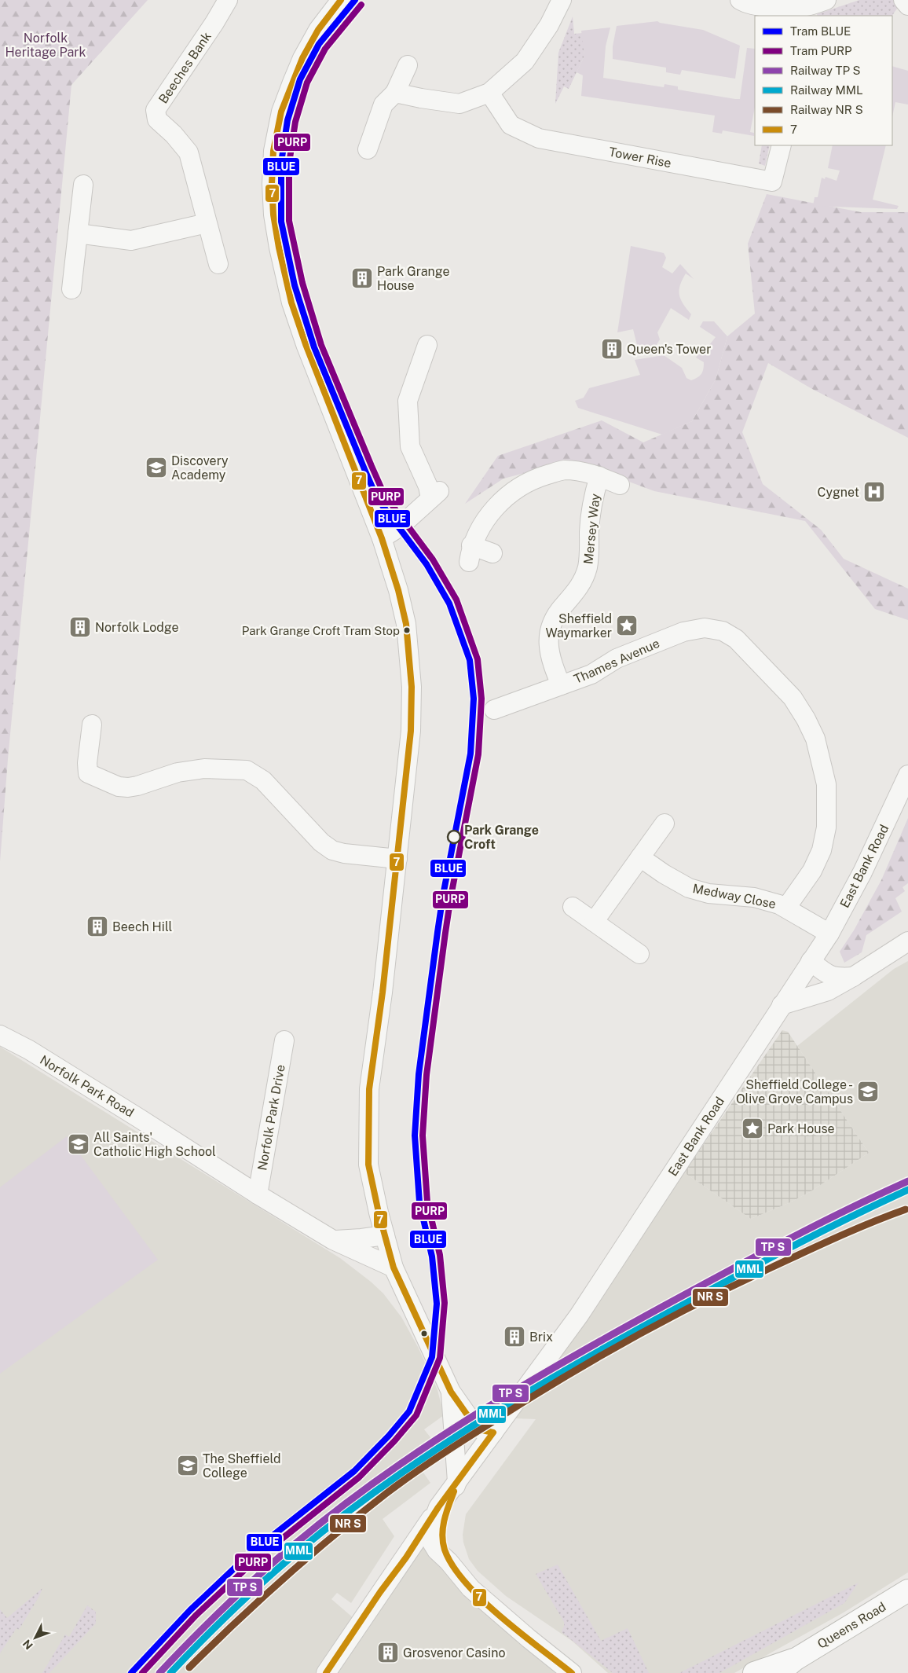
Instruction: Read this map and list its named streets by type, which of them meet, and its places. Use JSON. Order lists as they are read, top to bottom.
{
  "streets": {
    "highway": ["Queens Road"],
    "street": [
      "Beeches Bank",
      "Tower Rise",
      "Mersey Way",
      "Thames Avenue",
      "East Bank Road",
      "Medway Close",
      "Norfolk Park Road",
      "Norfolk Park Drive"
    ]
  },
  "crossings": [
    ["Mersey Way", "Thames Avenue"],
    ["Thames Avenue", "Medway Close"],
    ["East Bank Road", "Medway Close"],
    ["Norfolk Park Road", "Norfolk Park Drive"]
  ],
  "parks": ["Norfolk Heritage Park"],
  "places": {
    "building": [
      "Park Grange House",
      "Queen's Tower",
      "Norfolk Lodge",
      "Beech Hill",
      "Brix",
      "Grosvenor Casino"
    ],
    "school or university": [
      "Discovery Academy",
      "Sheffield College - Olive Grove Campus",
      "All Saints' Catholic High School",
      "The Sheffield College"
    ],
    "hospital": ["Cygnet"],
    "place": ["Sheffield Waymarker", "Park House"],
    "other": ["Park Grange Croft Tram Stop", "Park Grange Croft"]
  },
  "lines": [
    "tram line BLUE",
    "transit line 7",
    "tram line PURP",
    "rail line MML"
  ],
  "legend": [
    "Tram BLUE",
    "Tram PURP",
    "Railway TP S",
    "Railway MML",
    "Railway NR S",
    "7"
  ],
  "north": "bottom left"
}
